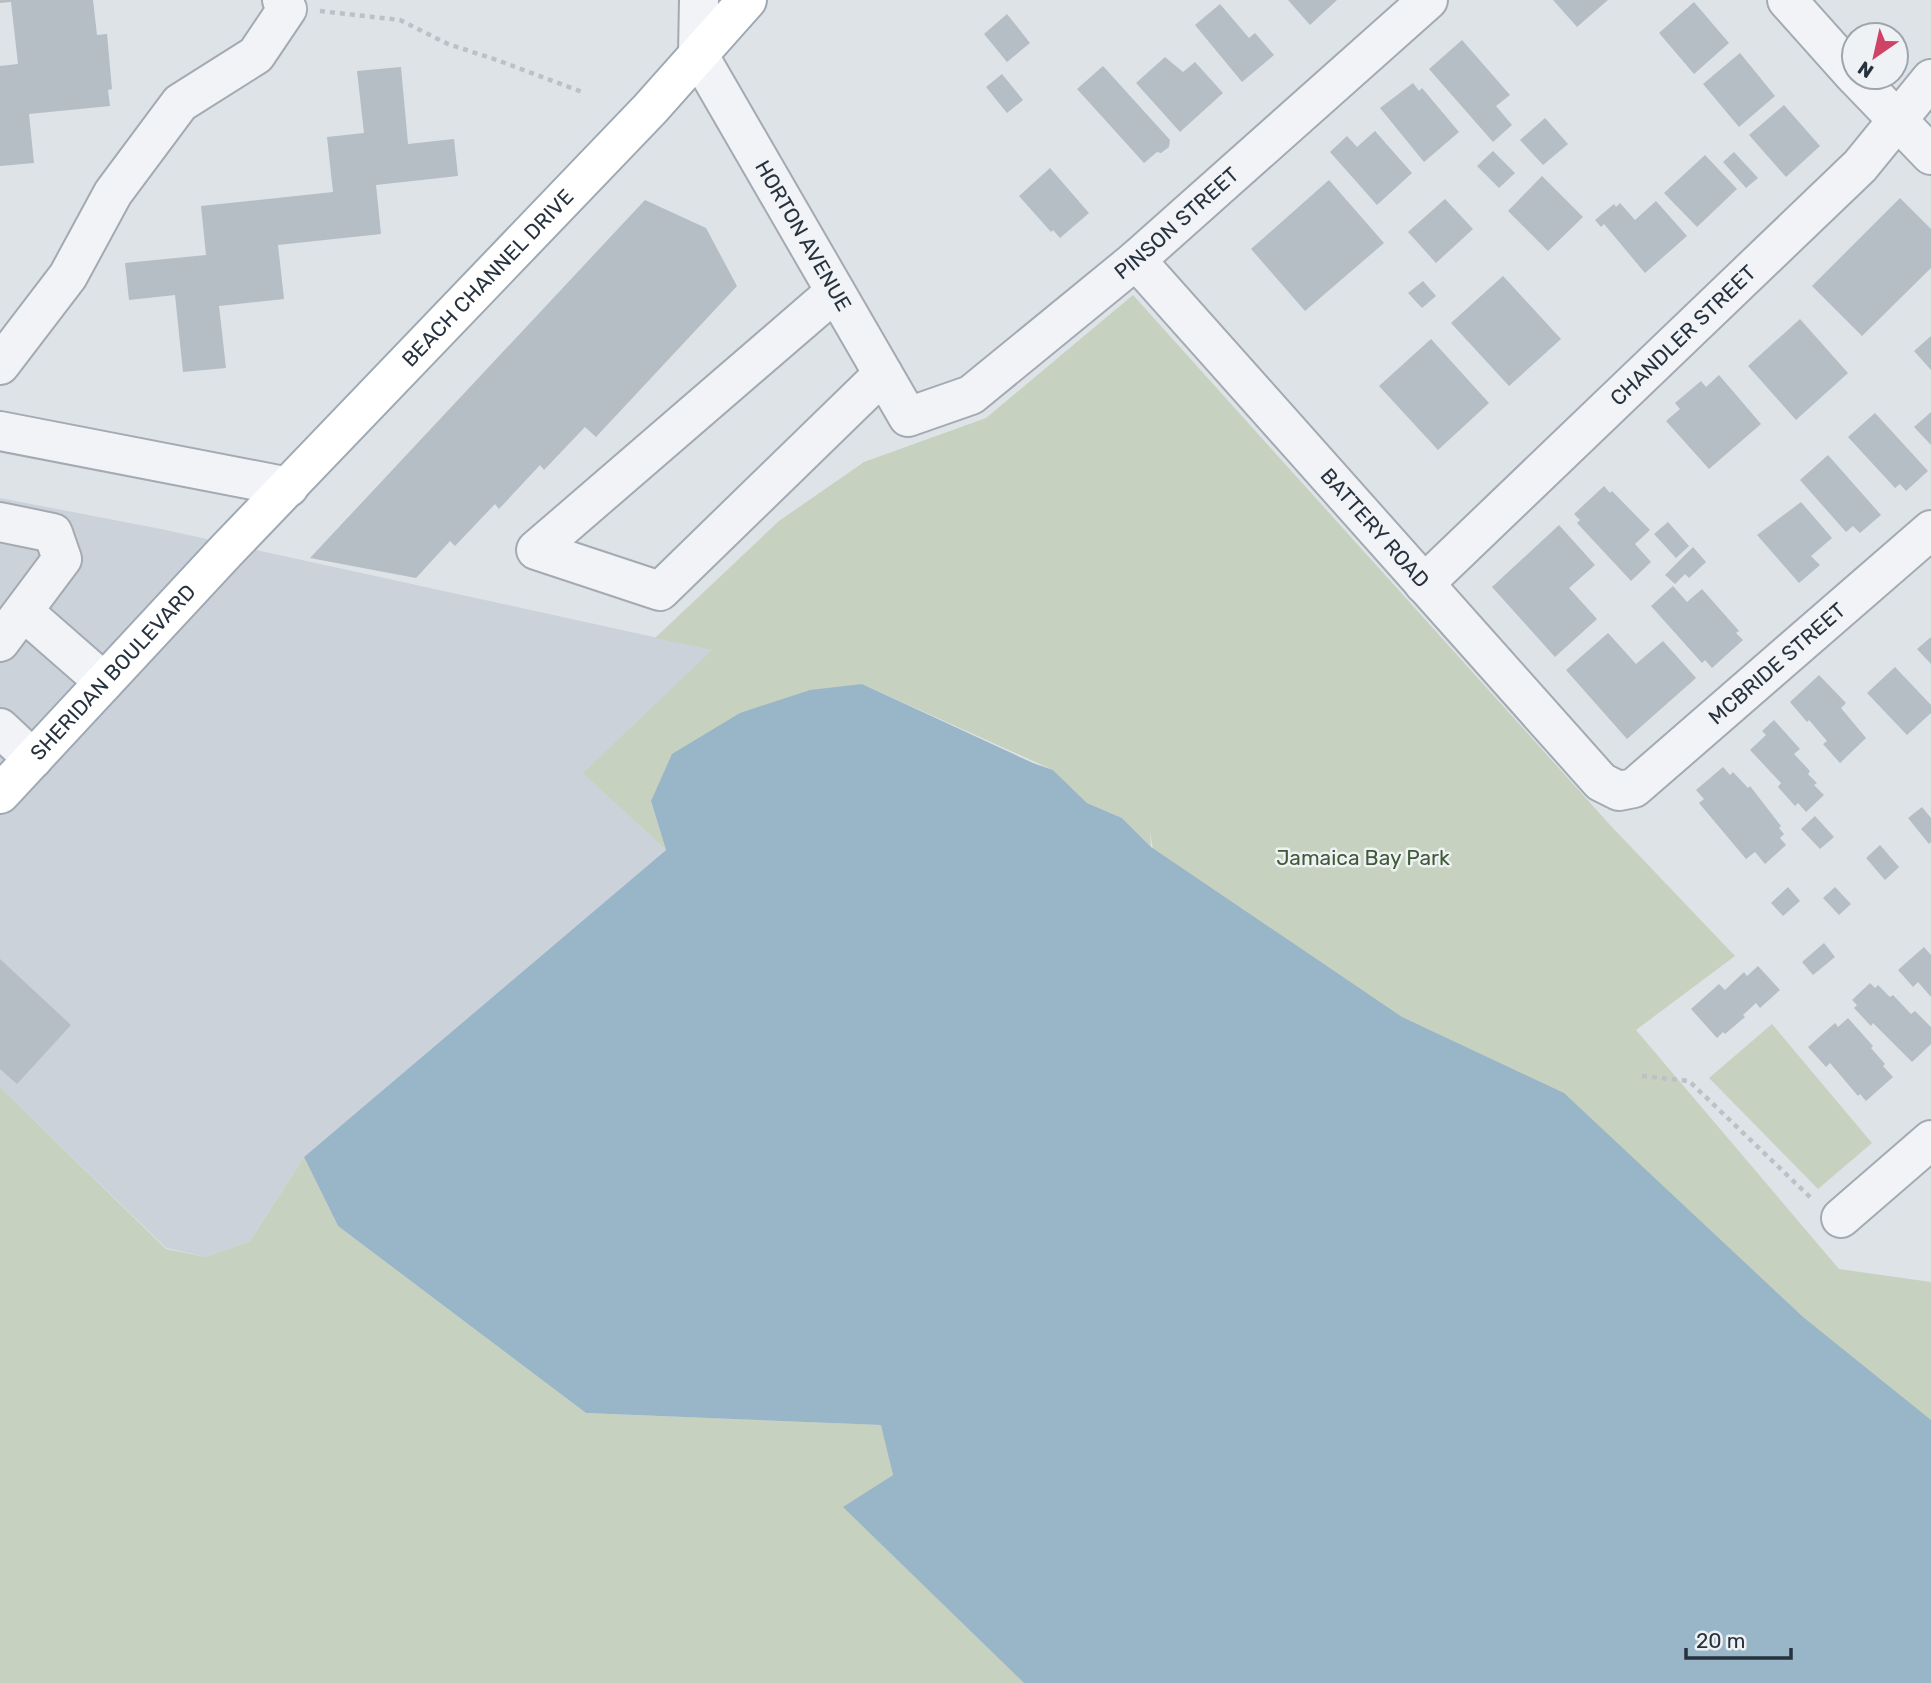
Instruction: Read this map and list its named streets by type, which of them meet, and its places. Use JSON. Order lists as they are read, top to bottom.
{
  "streets": {
    "main road": ["BEACH CHANNEL DRIVE", "SHERIDAN BOULEVARD"],
    "street": [
      "PINSON STREET",
      "HORTON AVENUE",
      "CHANDLER STREET",
      "BATTERY ROAD",
      "MCBRIDE STREET"
    ]
  },
  "crossings": [
    ["PINSON STREET", "HORTON AVENUE"],
    ["PINSON STREET", "BATTERY ROAD"],
    ["HORTON AVENUE", "BEACH CHANNEL DRIVE"],
    ["BEACH CHANNEL DRIVE", "SHERIDAN BOULEVARD"],
    ["CHANDLER STREET", "BATTERY ROAD"],
    ["BATTERY ROAD", "MCBRIDE STREET"]
  ],
  "parks": ["Jamaica Bay Park"],
  "scale_bar": "20 m",
  "north": "bottom left"
}
